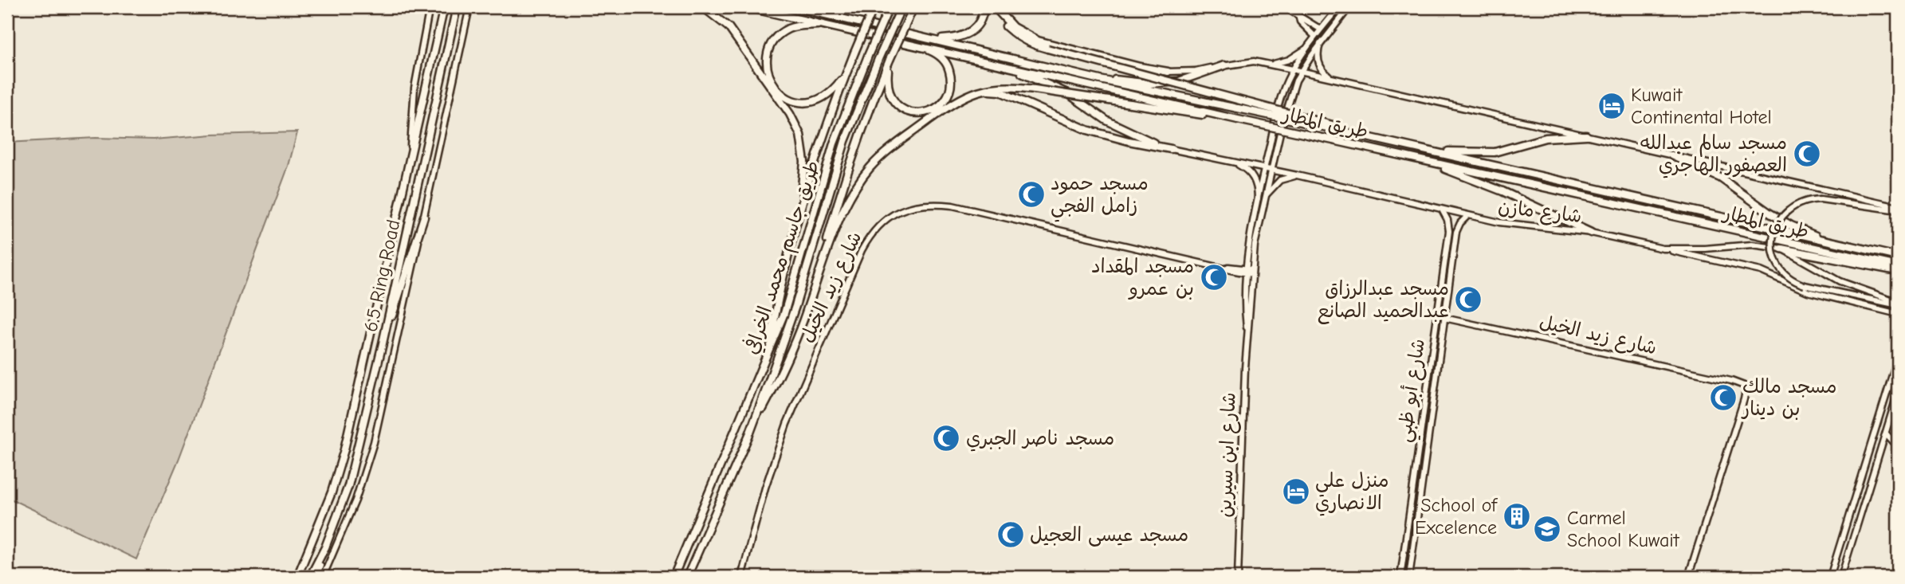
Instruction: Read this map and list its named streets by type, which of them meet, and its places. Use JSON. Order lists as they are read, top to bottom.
{
  "streets": {
    "highway": ["طريق المطار", "طريق جاسم محمد الخرافي", "6.5 Ring Road"],
    "main road": [
      "شارع مازن",
      "شارع زيد الخيل",
      "شارع أبو ظبي",
      "شارع ابن سيرين"
    ]
  },
  "crossings": [
    ["شارع مازن", "شارع أبو ظبي"],
    ["شارع مازن", "شارع ابن سيرين"],
    ["شارع زيد الخيل", "شارع أبو ظبي"],
    ["شارع زيد الخيل", "شارع ابن سيرين"]
  ],
  "places": {
    "hotel": ["Kuwait Continental Hotel", "منزل علي الانصاري"],
    "mosque": [
      "مسجد سالم عبدالله العصفور الهاجري",
      "مسجد حمود زامل الفجي",
      "مسجد المقداد بن عمرو",
      "مسجد عبدالرزاق عبدالحميد الصانع",
      "مسجد مالك بن دينار",
      "مسجد ناصر الجبري",
      "مسجد عيسى العجيل"
    ],
    "building": ["School of Excelence"],
    "school or university": ["Carmel School Kuwait"]
  }
}
